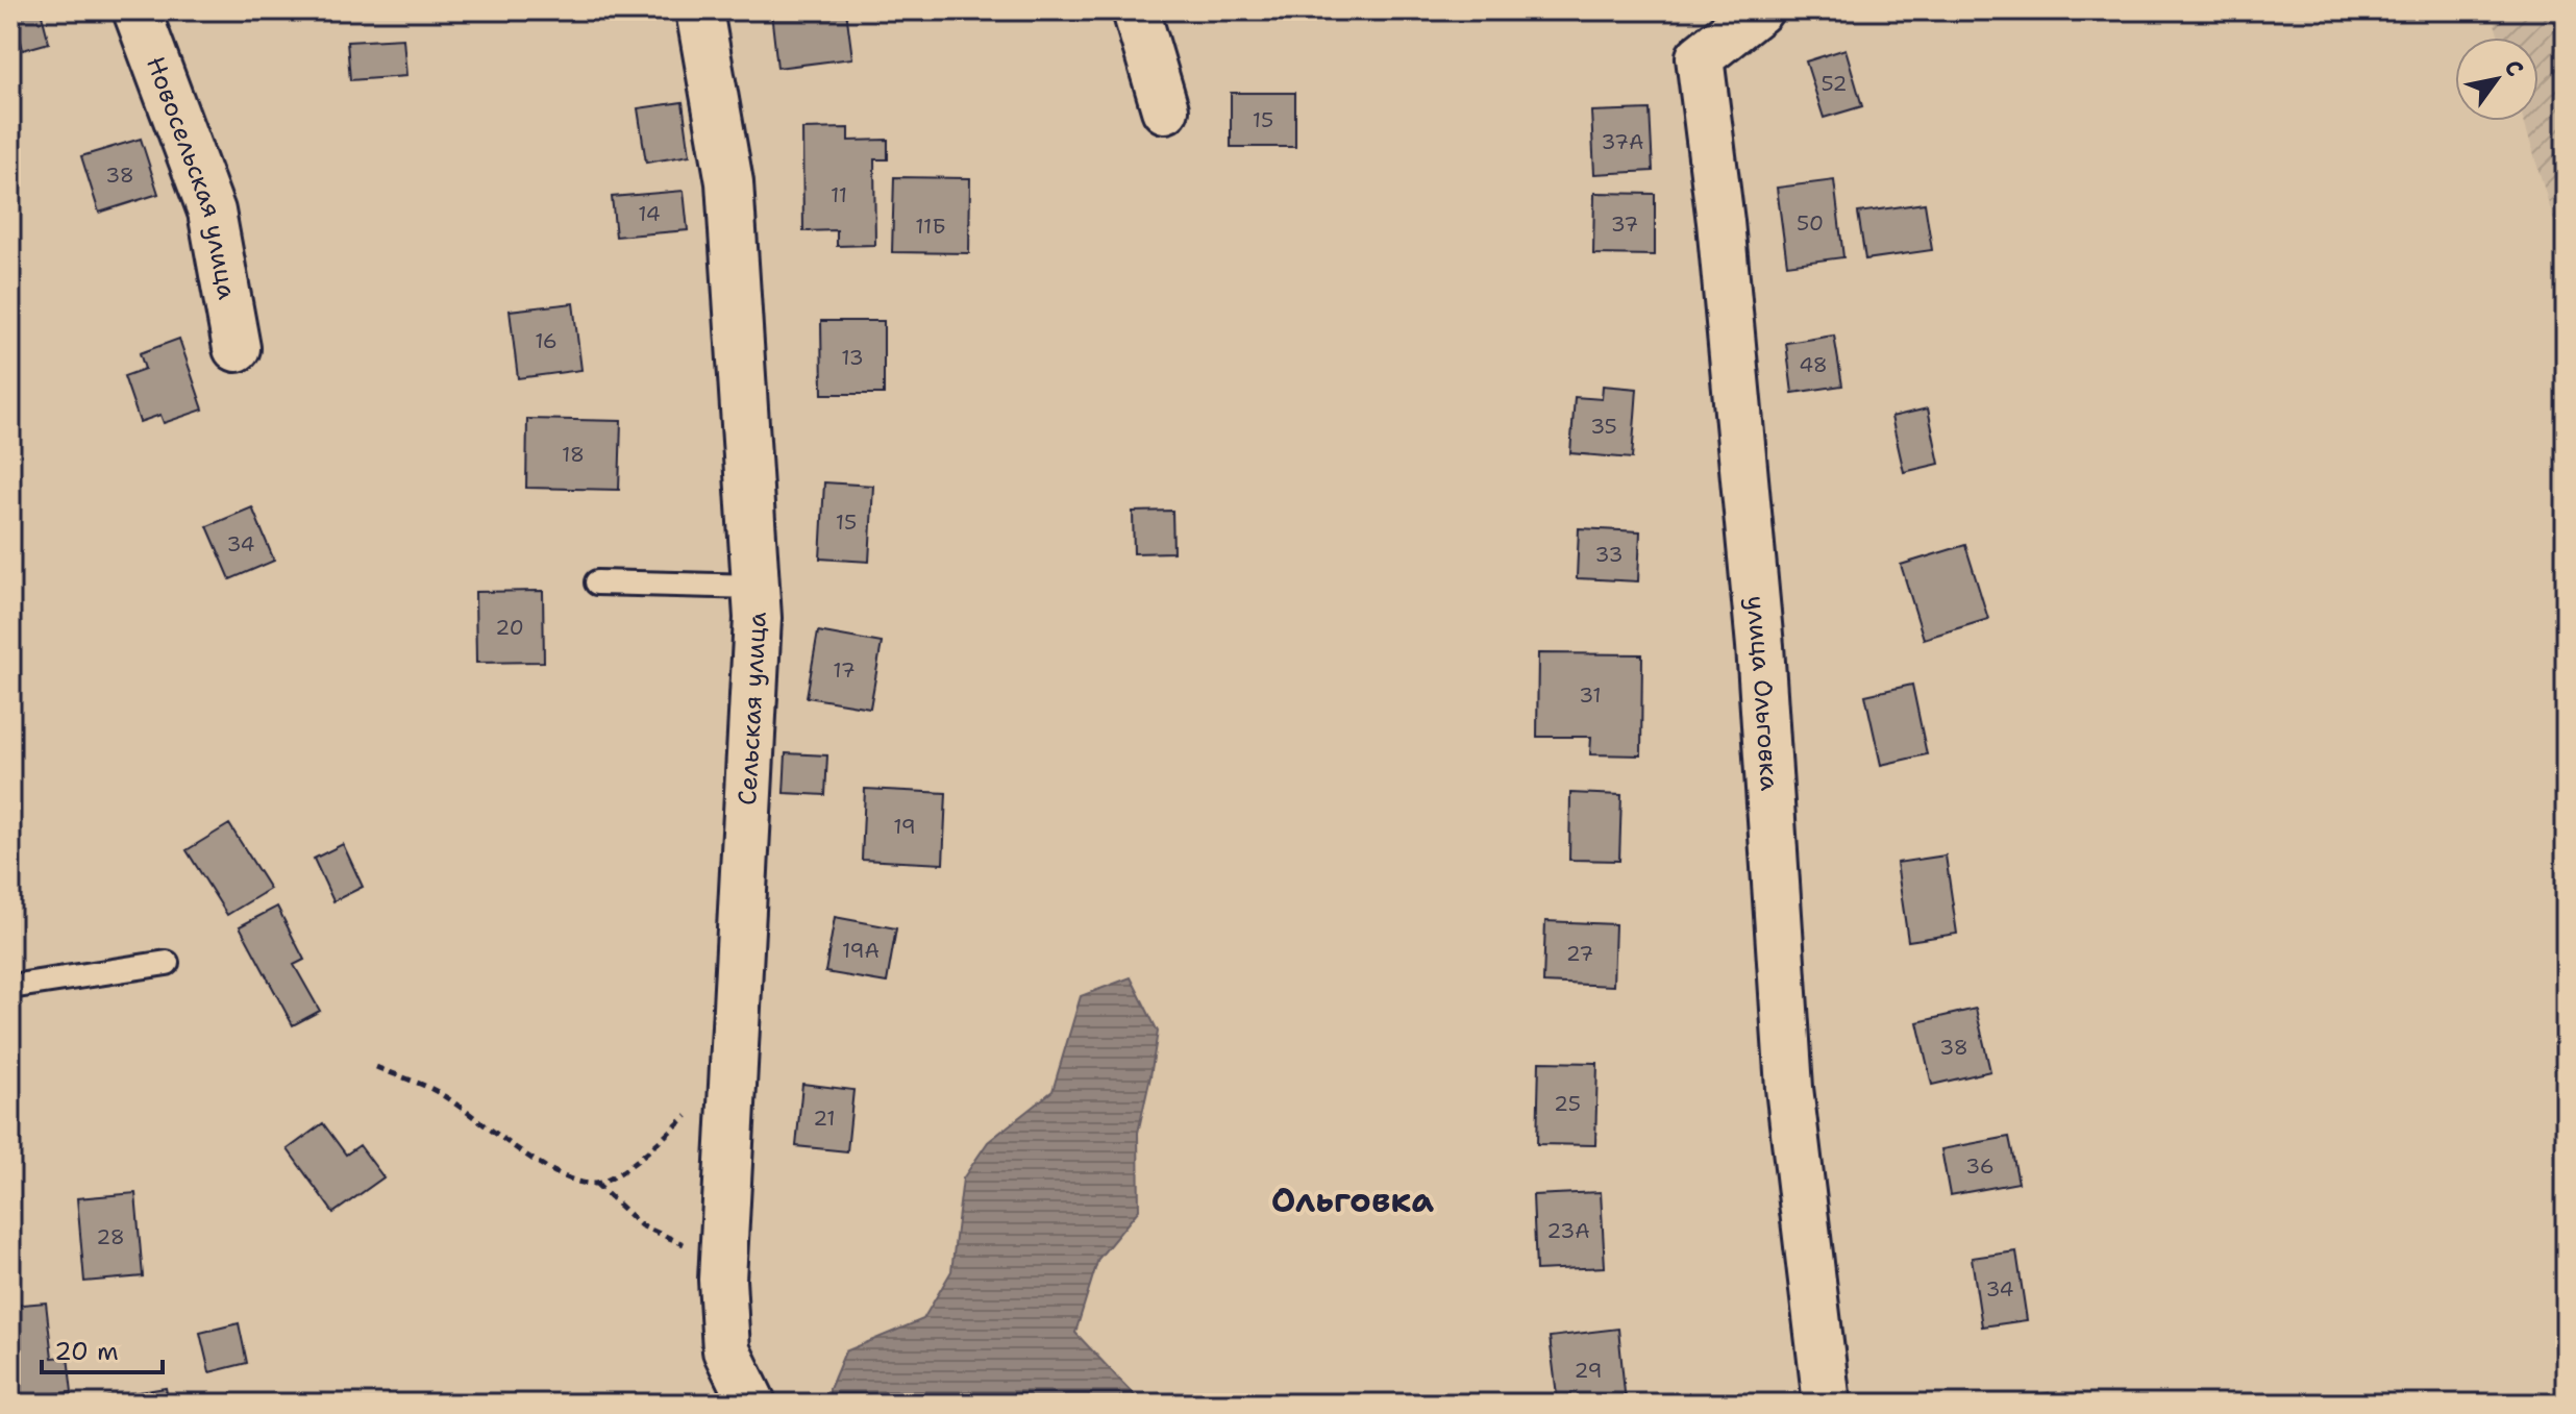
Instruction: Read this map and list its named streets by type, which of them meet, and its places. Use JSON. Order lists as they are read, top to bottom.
{
  "streets": {
    "street": ["Новосельская улица", "улица Ольговка", "Сельская улица"]
  },
  "districts": ["Ольговка"],
  "house_numbers": [
    "52",
    "15",
    "37А",
    "38",
    "11",
    "14",
    "50",
    "37",
    "11Б",
    "16",
    "13",
    "48",
    "35",
    "18",
    "15",
    "34",
    "33",
    "20",
    "17",
    "31",
    "19",
    "19А",
    "27",
    "38",
    "25",
    "21",
    "36",
    "23А",
    "28",
    "34",
    "29"
  ],
  "scale_bar": "20 m",
  "north": "top right"
}
